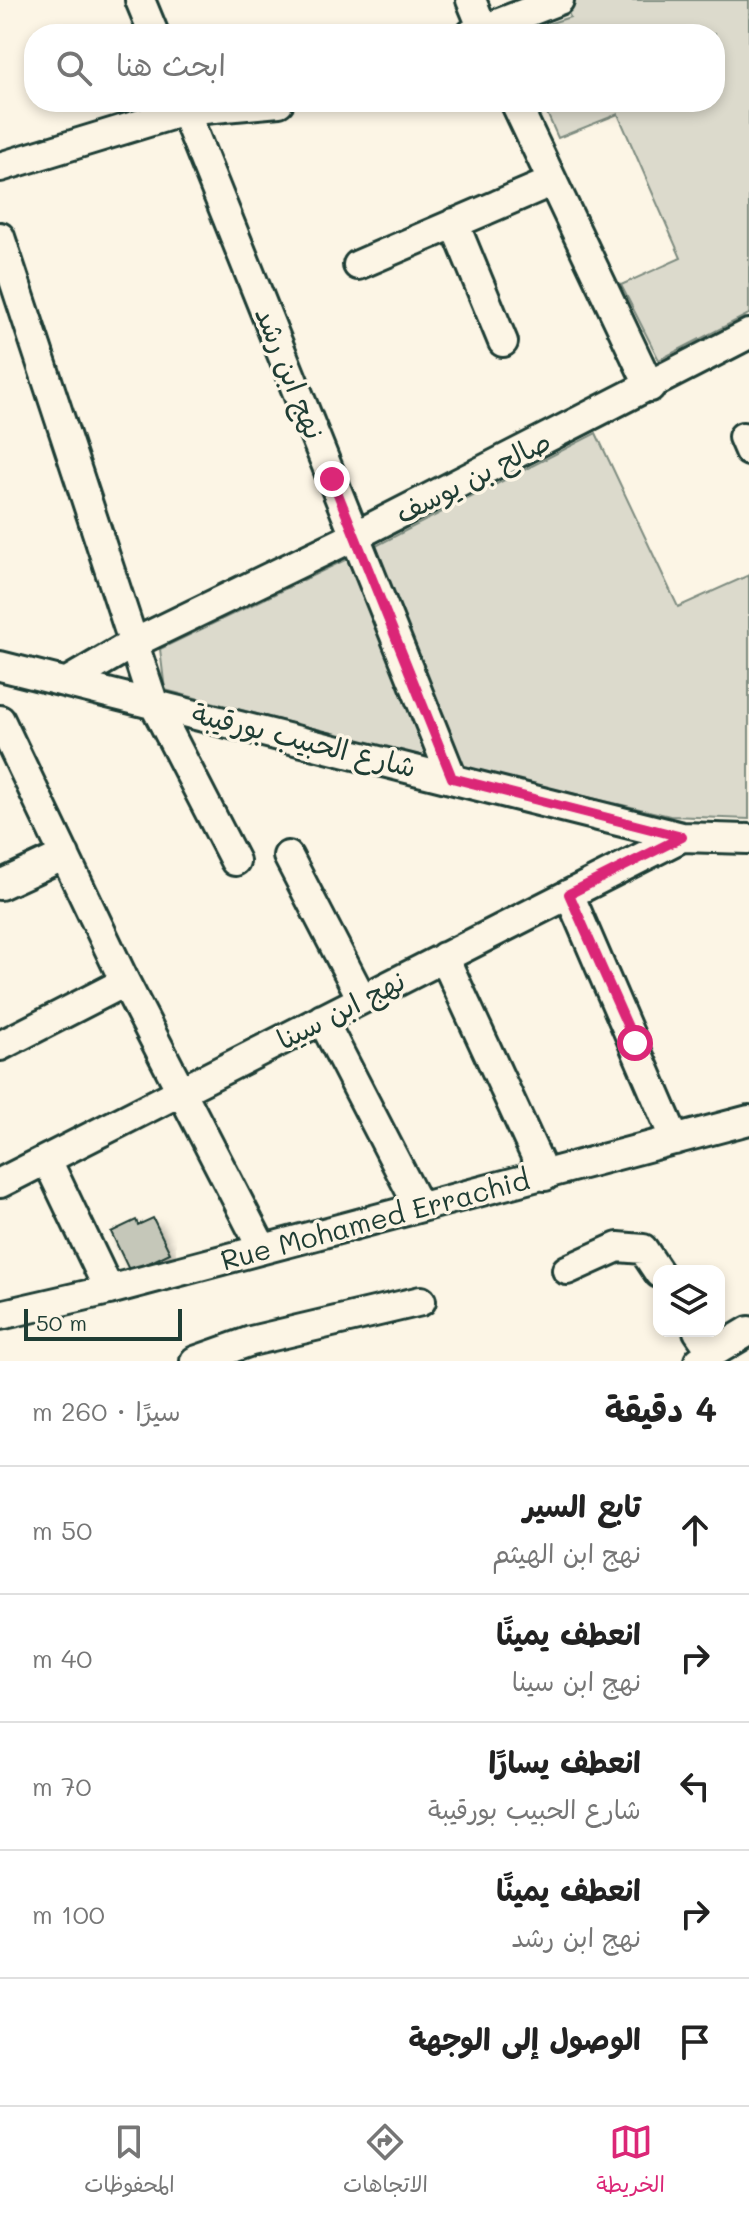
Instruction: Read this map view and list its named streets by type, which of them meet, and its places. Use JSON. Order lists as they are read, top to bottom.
{
  "streets": {
    "street": [
      "نهج ابن رشد",
      "صالح بن يوسف",
      "شارع الحبيب بورقيبة",
      "نهج ابن سينا",
      "Rue Mohamed Errachid"
    ]
  },
  "crossings": [
    ["نهج ابن رشد", "صالح بن يوسف"],
    ["نهج ابن رشد", "شارع الحبيب بورقيبة"],
    ["صالح بن يوسف", "شارع الحبيب بورقيبة"],
    ["شارع الحبيب بورقيبة", "نهج ابن سينا"]
  ],
  "scale_bar": "50 m",
  "page": {
    "search": "ابحث هنا",
    "scale": "50 m",
    "heading": ["4 دقيقة", "سيرًا · 260 m"],
    "list": [
      ["تابع السير", "نهج ابن الهيثم", "50 m"],
      ["انعطف يمينًا", "نهج ابن سينا", "40 m"],
      ["انعطف يسارًا", "شارع الحبيب بورقيبة", "70 m"],
      ["انعطف يمينًا", "نهج ابن رشد", "100 m"],
      "الوصول إلى الوجهة"
    ],
    "nav": ["الخريطة", "الاتجاهات", "المحفوظات"]
  }
}
